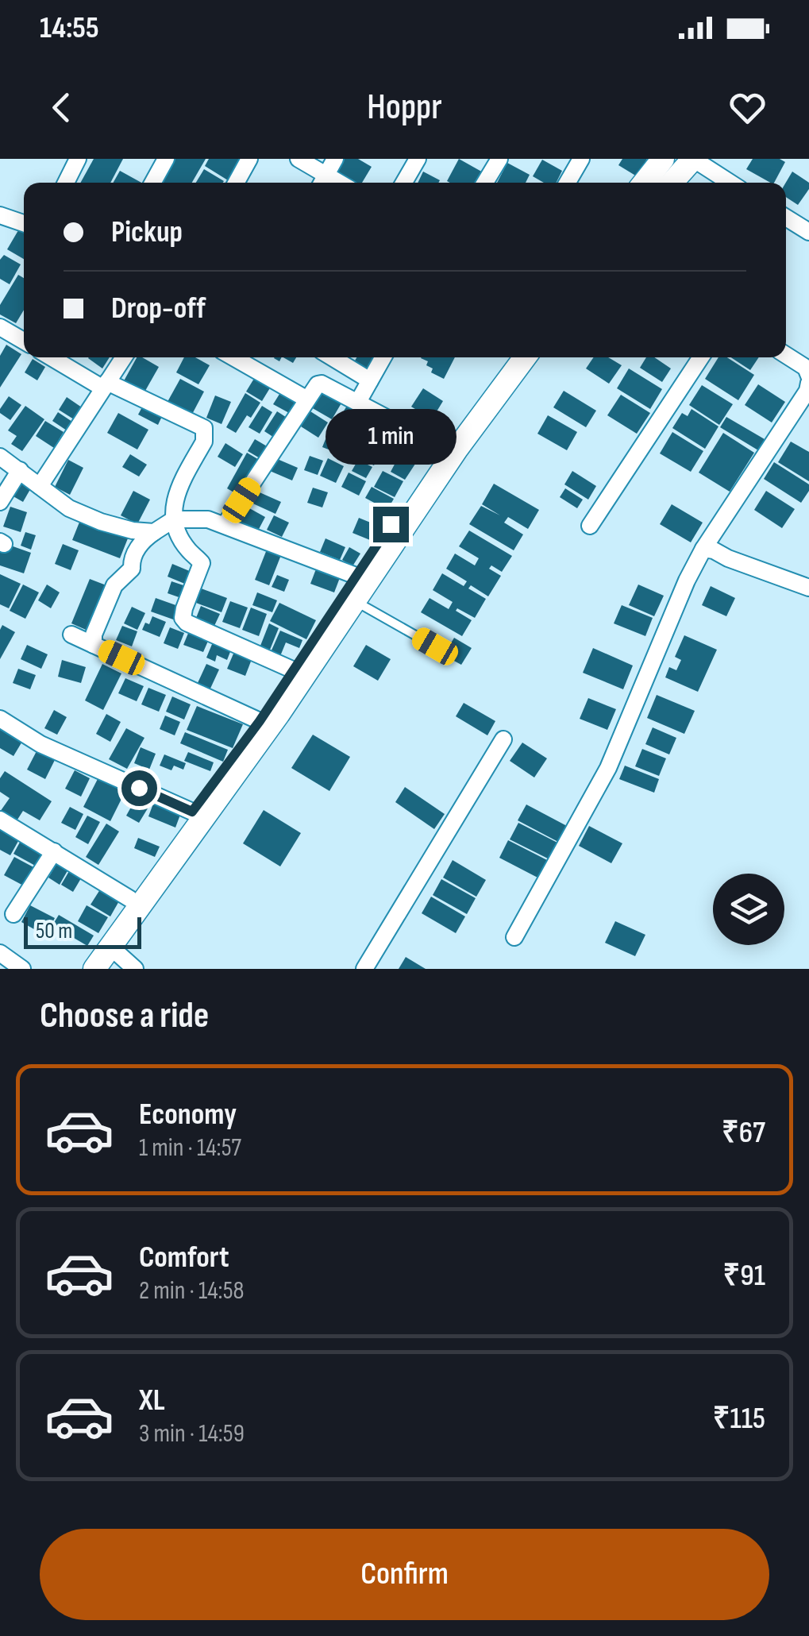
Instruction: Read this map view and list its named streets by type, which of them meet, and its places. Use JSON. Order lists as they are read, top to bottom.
{
  "scale_bar": "50 m",
  "page": {
    "status": "14:55",
    "header": "Hoppr",
    "banner": ["Pickup", "Drop-off"],
    "bubble": "1 min",
    "scale": "50 m",
    "heading": "Choose a ride",
    "list": [
      {
        "name": "Economy",
        "note": "1 min · 14:57",
        "value": "₹67"
      },
      {
        "name": "Comfort",
        "note": "2 min · 14:58",
        "value": "₹91"
      },
      {
        "name": "XL",
        "note": "3 min · 14:59",
        "value": "₹115"
      }
    ],
    "buttons": "Confirm"
  }
}
